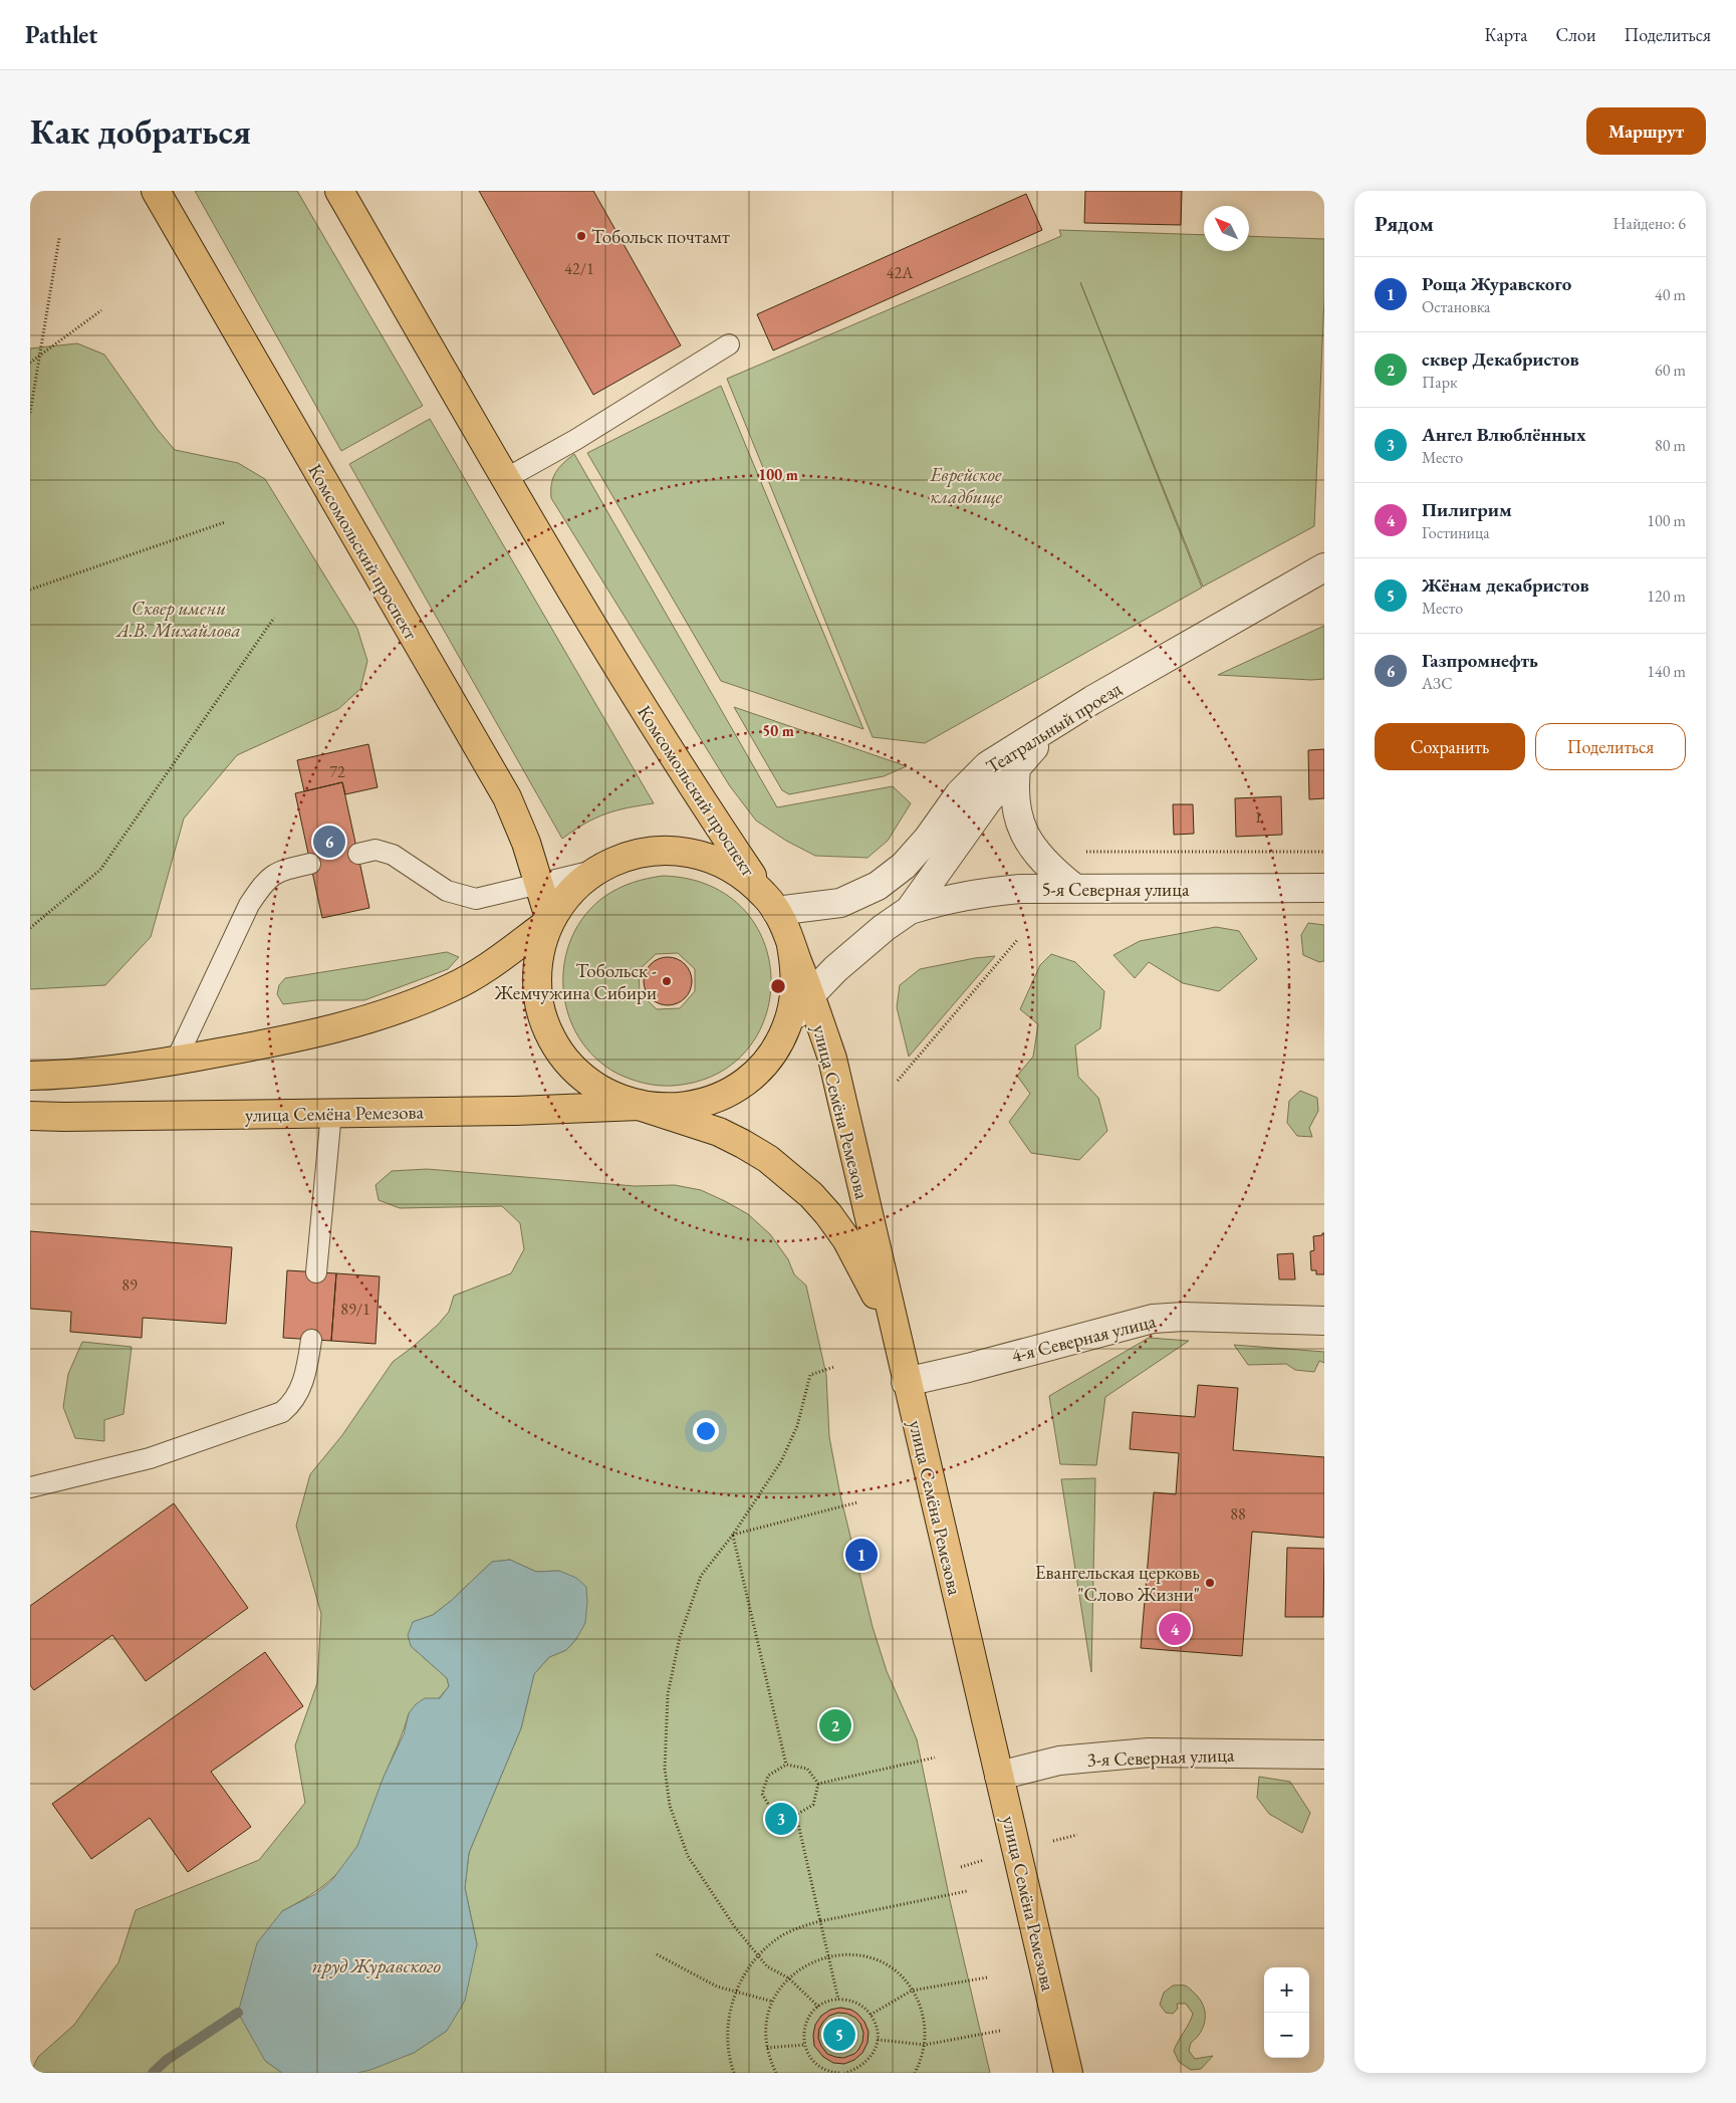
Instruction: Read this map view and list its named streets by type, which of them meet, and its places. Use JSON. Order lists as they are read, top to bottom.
{
  "streets": {
    "main road": ["Комсомольский проспект", "улица Семёна Ремезова"],
    "street": [
      "Театральный проезд",
      "5-я Северная улица",
      "4-я Северная улица",
      "3-я Северная улица"
    ]
  },
  "crossings": [
    ["Комсомольский проспект", "Театральный проезд"],
    ["Комсомольский проспект", "улица Семёна Ремезова"],
    ["улица Семёна Ремезова", "4-я Северная улица"],
    ["улица Семёна Ремезова", "3-я Северная улица"]
  ],
  "water": ["пруд Журавского"],
  "parks": ["Еврейское кладбище", "Сквер имени А.В. Михайлова"],
  "places": ["Тобольск почтамт", "Тобольск - Жемчужина Сибири", "Евангельская церковь \"Слово Жизни\""],
  "house_numbers": [
    "42/1",
    "42А",
    "72",
    "1",
    "89",
    "89/1",
    "88"
  ],
  "north": "top left",
  "page": {
    "header": "Pathlet",
    "nav": ["Карта", "Слои", "Поделиться"],
    "buttons": [
      "Маршрут",
      ["Сохранить", "Поделиться"]
    ],
    "title": "Как добраться",
    "heading": ["Рядом", "Найдено: 6"],
    "list": [
      {
        "mark": "1",
        "name": "Роща Журавского",
        "note": "Остановка",
        "value": "40 m"
      },
      {
        "mark": "2",
        "name": "сквер Декабристов",
        "note": "Парк",
        "value": "60 m"
      },
      {
        "mark": "3",
        "name": "Ангел Влюблённых",
        "note": "Место",
        "value": "80 m"
      },
      {
        "mark": "4",
        "name": "Пилигрим",
        "note": "Гостиница",
        "value": "100 m"
      },
      {
        "mark": "5",
        "name": "Жёнам декабристов",
        "note": "Место",
        "value": "120 m"
      },
      {
        "mark": "6",
        "name": "Газпромнефть",
        "note": "АЗС",
        "value": "140 m"
      }
    ],
    "pins": [
      "6",
      "1",
      "4",
      "2",
      "3",
      "5"
    ],
    "map_buttons": ["+", "−"]
  },
  "rings": ["100 m", "50 m"]
}
